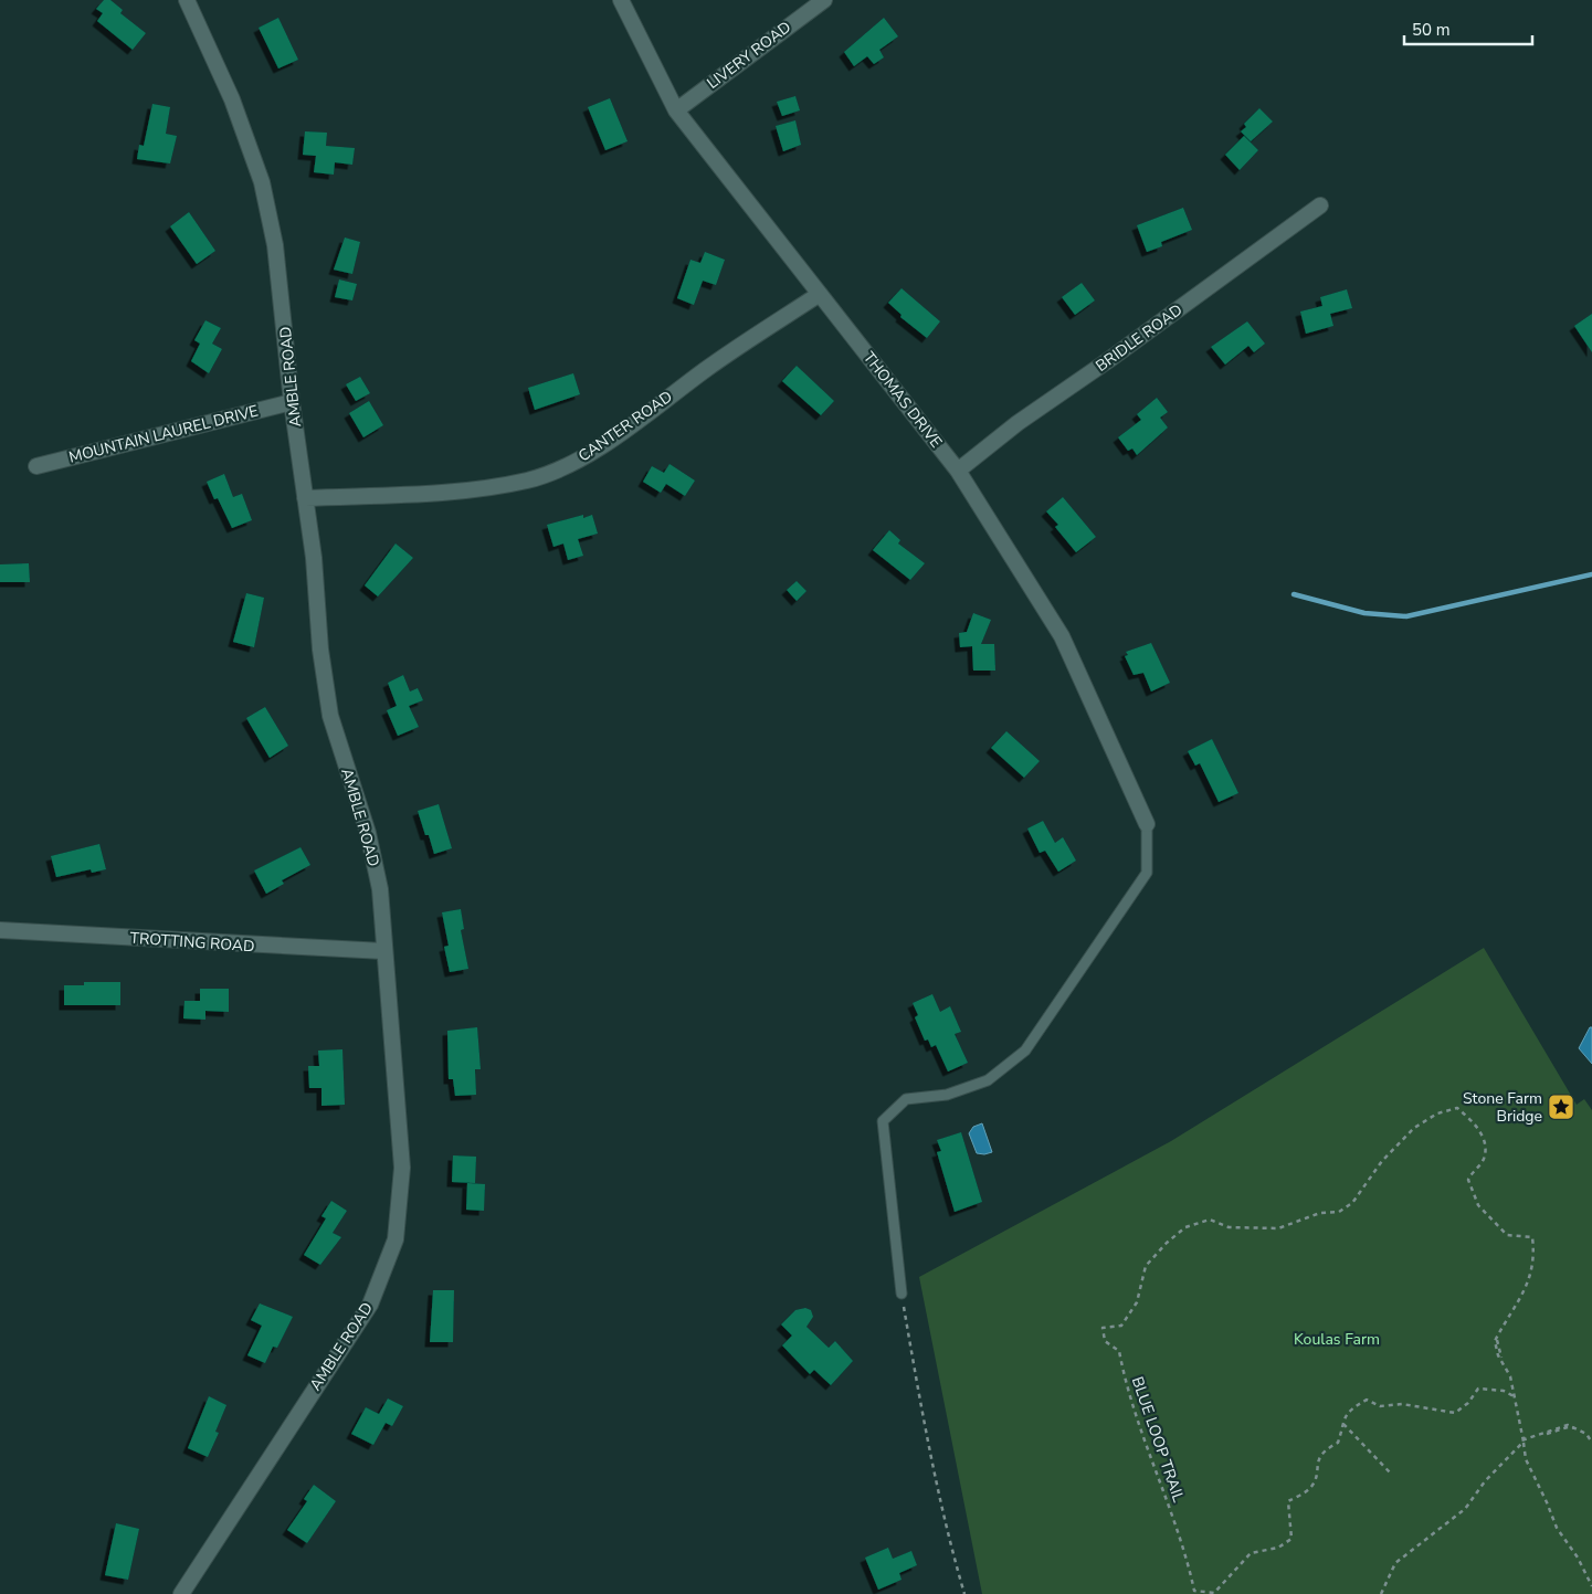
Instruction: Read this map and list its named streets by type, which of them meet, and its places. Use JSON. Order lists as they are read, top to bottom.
{
  "streets": {
    "street": [
      "LIVERY ROAD",
      "BRIDLE ROAD",
      "AMBLE ROAD",
      "THOMAS DRIVE",
      "CANTER ROAD",
      "MOUNTAIN LAUREL DRIVE",
      "TROTTING ROAD"
    ],
    "path": ["BLUE LOOP TRAIL"]
  },
  "crossings": [
    ["LIVERY ROAD", "THOMAS DRIVE"],
    ["BRIDLE ROAD", "THOMAS DRIVE"],
    ["AMBLE ROAD", "CANTER ROAD"],
    ["AMBLE ROAD", "MOUNTAIN LAUREL DRIVE"],
    ["AMBLE ROAD", "TROTTING ROAD"],
    ["THOMAS DRIVE", "CANTER ROAD"]
  ],
  "parks": ["Koulas Farm"],
  "places": {
    "place": ["Stone Farm Bridge"]
  },
  "scale_bar": "50 m"
}
